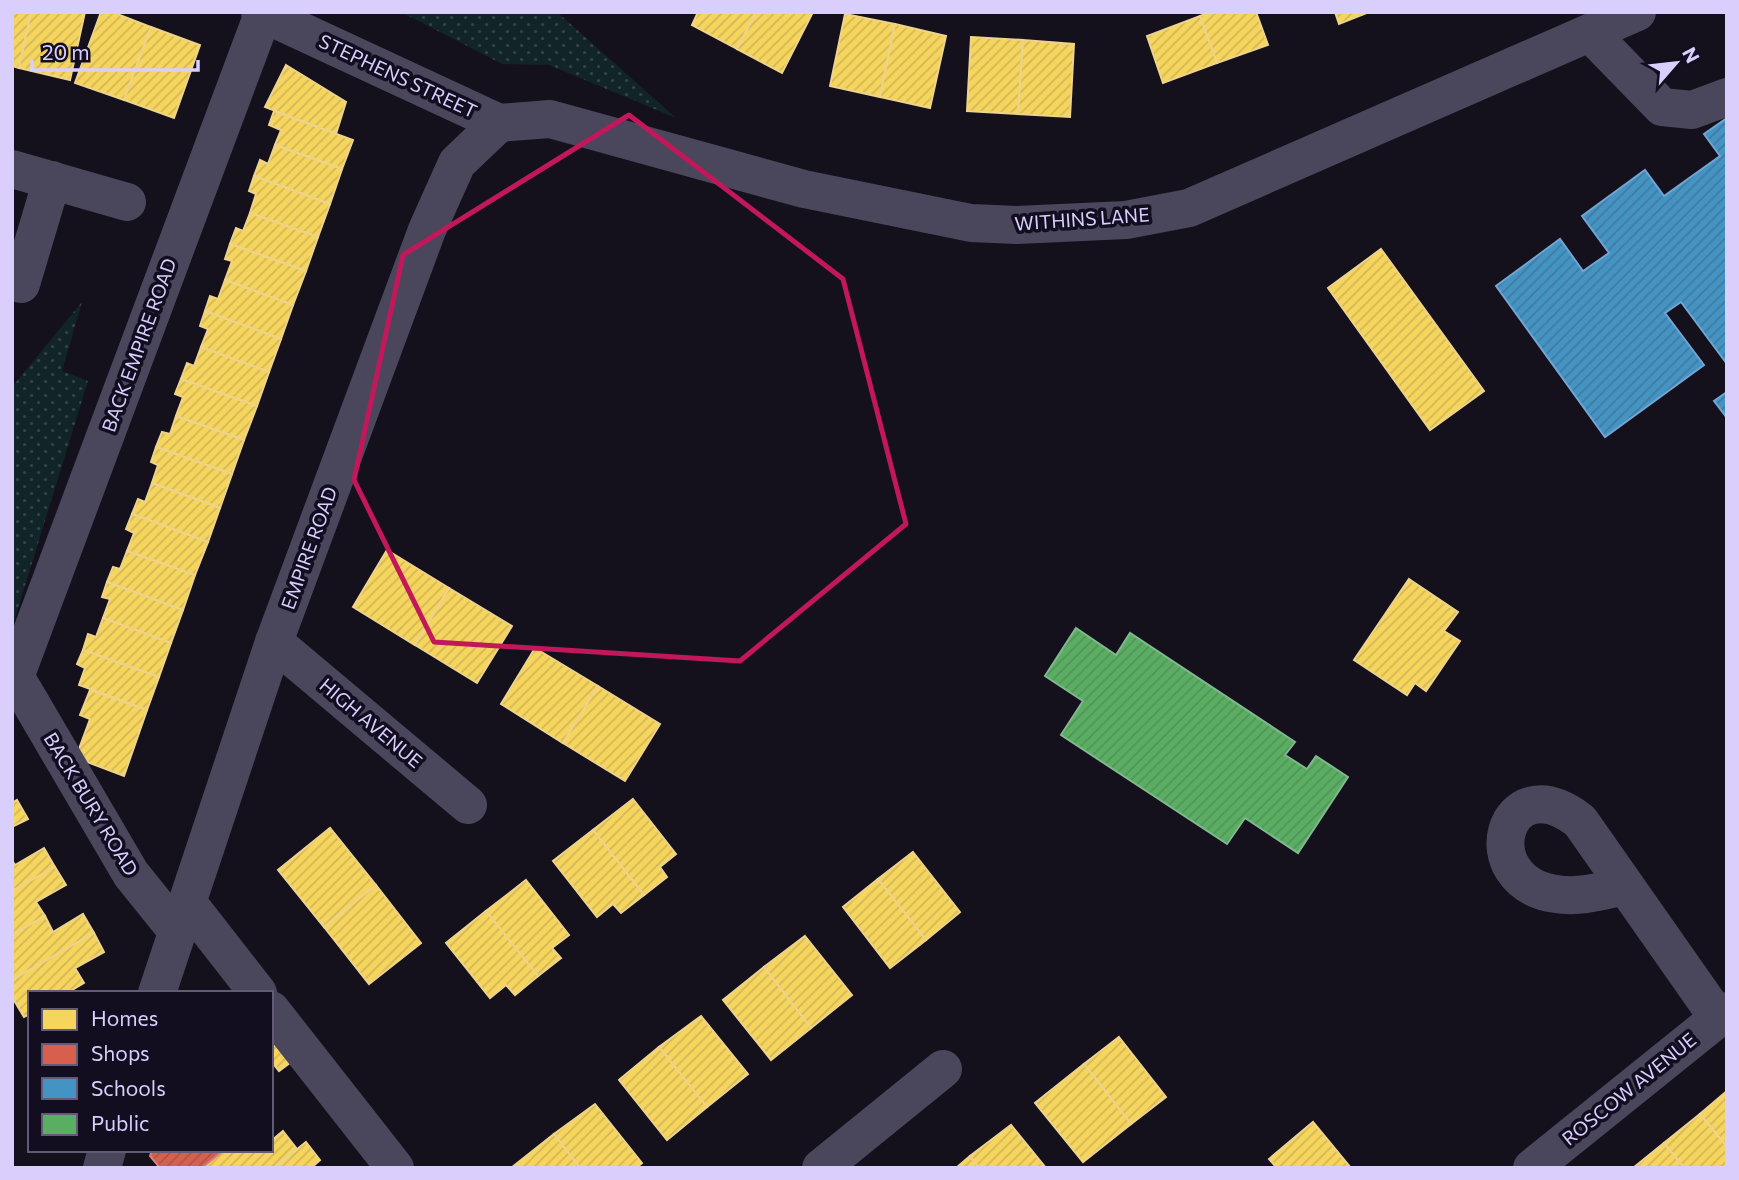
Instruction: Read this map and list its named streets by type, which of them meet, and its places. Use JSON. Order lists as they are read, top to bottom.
{
  "streets": {
    "street": [
      "STEPHENS STREET",
      "WITHINS LANE",
      "BACK EMPIRE ROAD",
      "EMPIRE ROAD",
      "HIGH AVENUE",
      "BACK BURY ROAD",
      "ROSCOW AVENUE"
    ]
  },
  "crossings": [
    ["STEPHENS STREET", "WITHINS LANE"],
    ["STEPHENS STREET", "BACK EMPIRE ROAD"],
    ["STEPHENS STREET", "EMPIRE ROAD"],
    ["WITHINS LANE", "EMPIRE ROAD"],
    ["BACK EMPIRE ROAD", "BACK BURY ROAD"],
    ["EMPIRE ROAD", "HIGH AVENUE"],
    ["EMPIRE ROAD", "BACK BURY ROAD"]
  ],
  "legend": [
    "Homes",
    "Shops",
    "Schools",
    "Public"
  ],
  "scale_bar": "20 m",
  "north": "top right"
}
